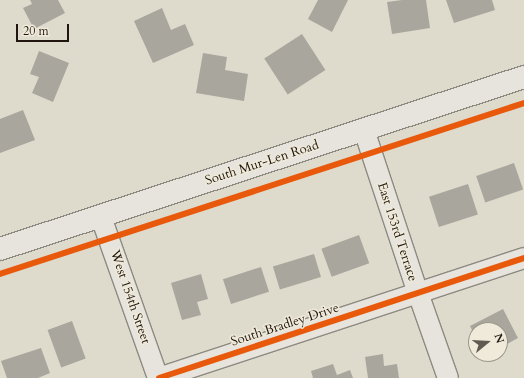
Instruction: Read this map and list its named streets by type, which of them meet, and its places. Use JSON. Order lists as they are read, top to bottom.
{
  "streets": {
    "main road": ["South Mur-Len Road"],
    "street": ["East 153rd Terrace", "West 154th Street", "South Bradley Drive"]
  },
  "crossings": [
    ["South Mur-Len Road", "East 153rd Terrace"],
    ["South Mur-Len Road", "West 154th Street"],
    ["East 153rd Terrace", "South Bradley Drive"],
    ["West 154th Street", "South Bradley Drive"]
  ],
  "scale_bar": "20 m",
  "north": "right"
}
